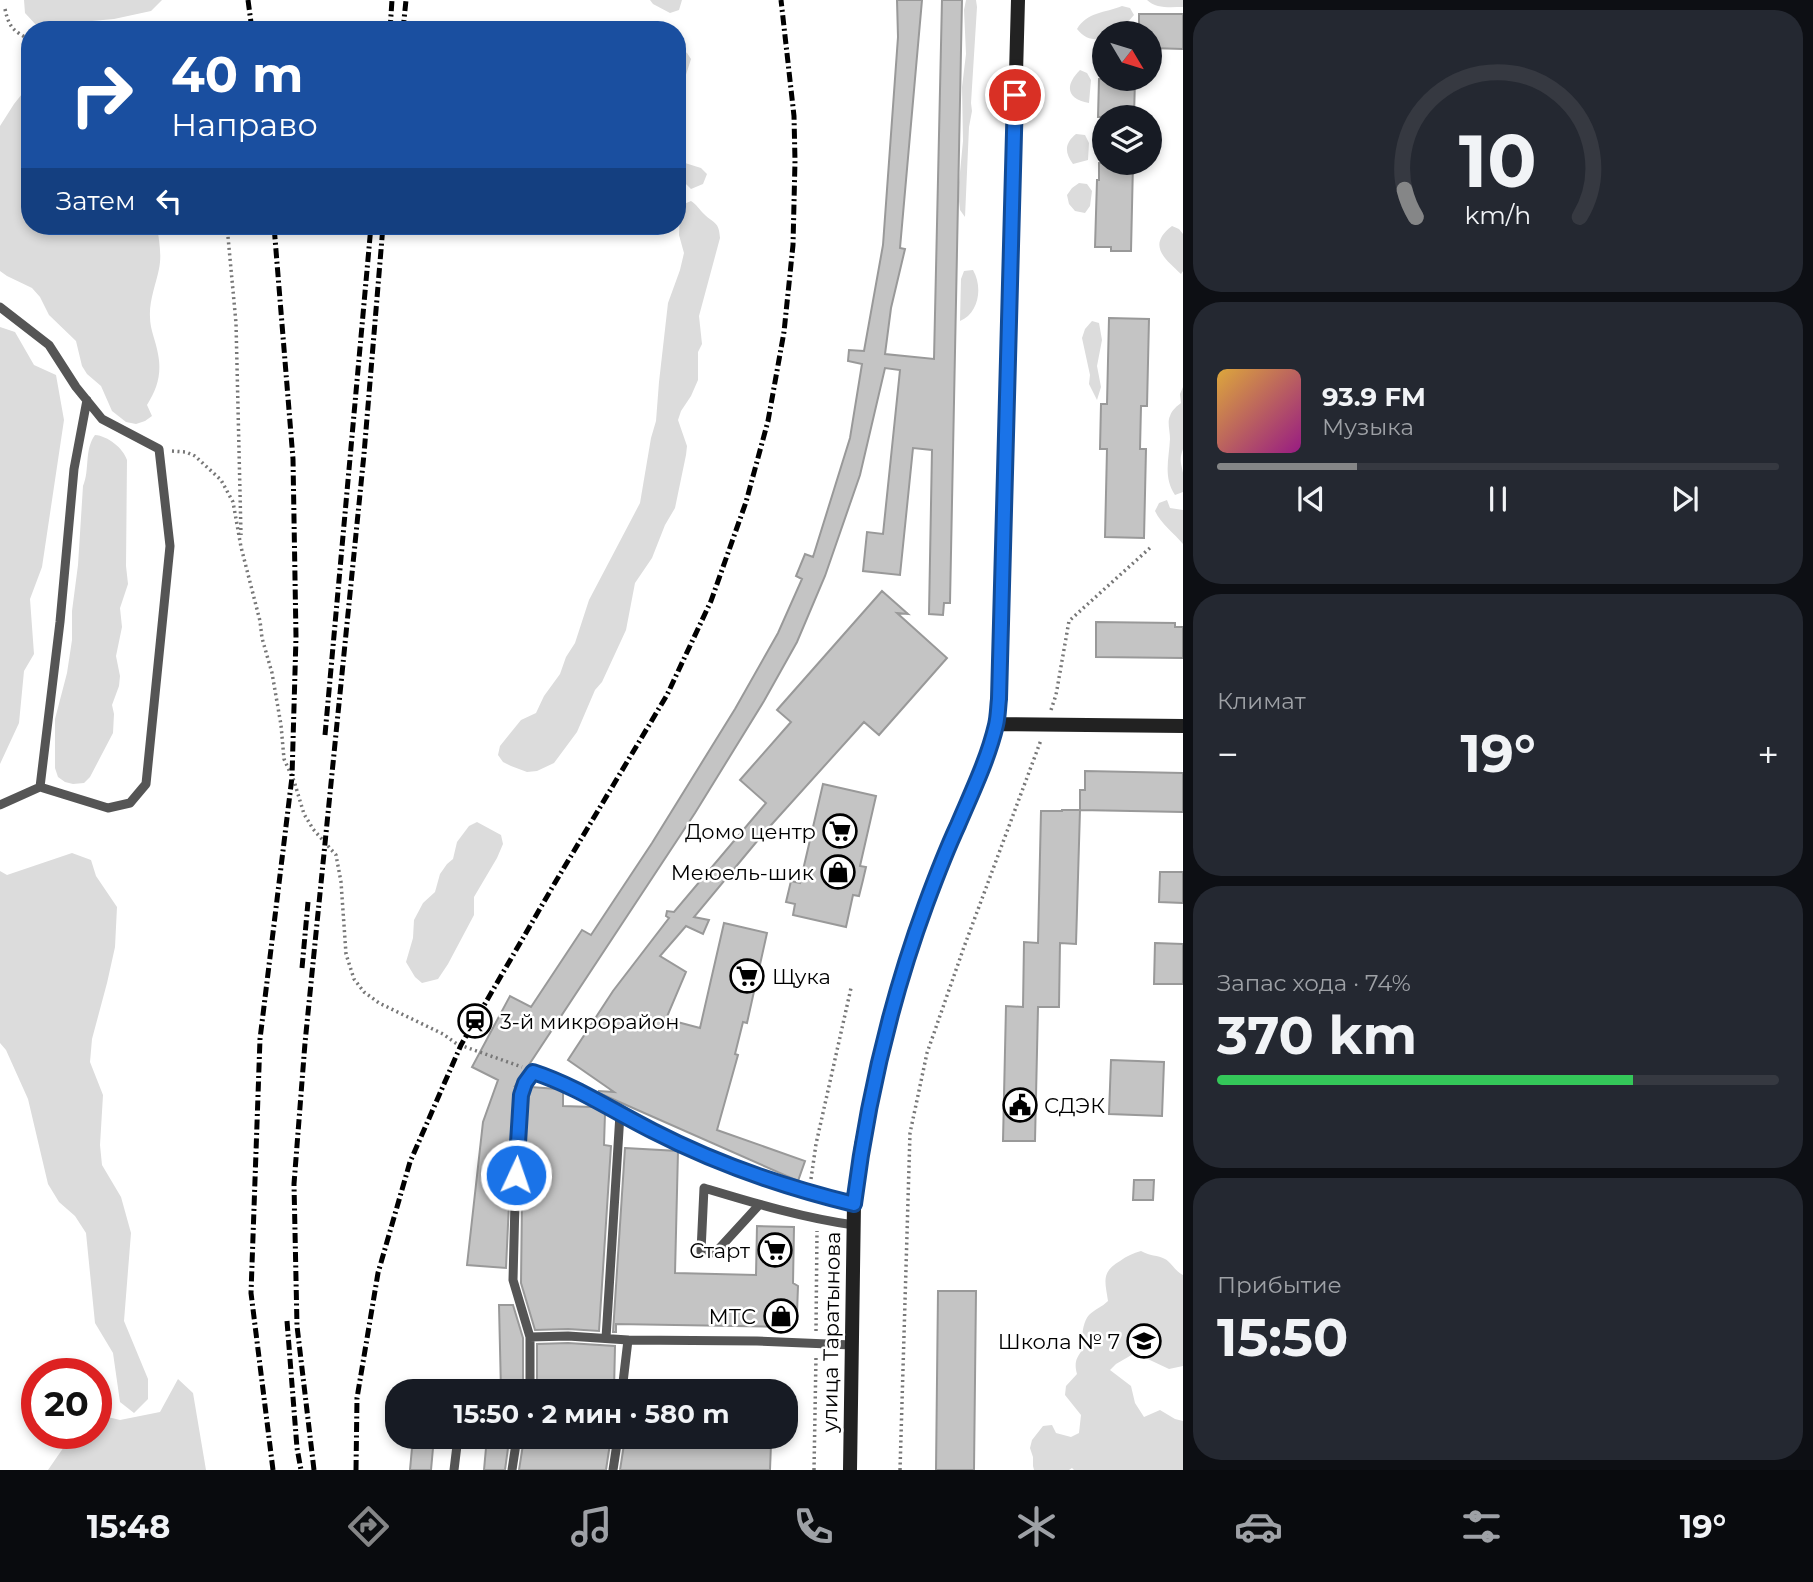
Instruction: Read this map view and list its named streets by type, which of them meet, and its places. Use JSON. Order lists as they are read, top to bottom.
{
  "streets": {
    "street": ["улица Таратынова"]
  },
  "places": {
    "supermarket": ["Домо центр", "Щука", "Старт"],
    "shop": ["Меюель-шик", "МТС"],
    "station": ["3-й микрорайон"],
    "public building": ["СДЭК"],
    "school or university": ["Школа № 7"]
  },
  "north": "bottom right",
  "page": {
    "turn": ["40 m", "Направо"],
    "then": "Затем",
    "song": ["93.9 FM", "Музыка"],
    "tile": [
      "Климат",
      ["Запас хода · 74%", "370 km"],
      ["Прибытие", "15:50"]
    ],
    "heat": ["−", "19°", "+"],
    "limit": "20",
    "trip": "15:50 · 2 мин · 580 m",
    "tabs": ["15:48", "19°"],
    "gauge": ["10", "km/h"]
  }
}
